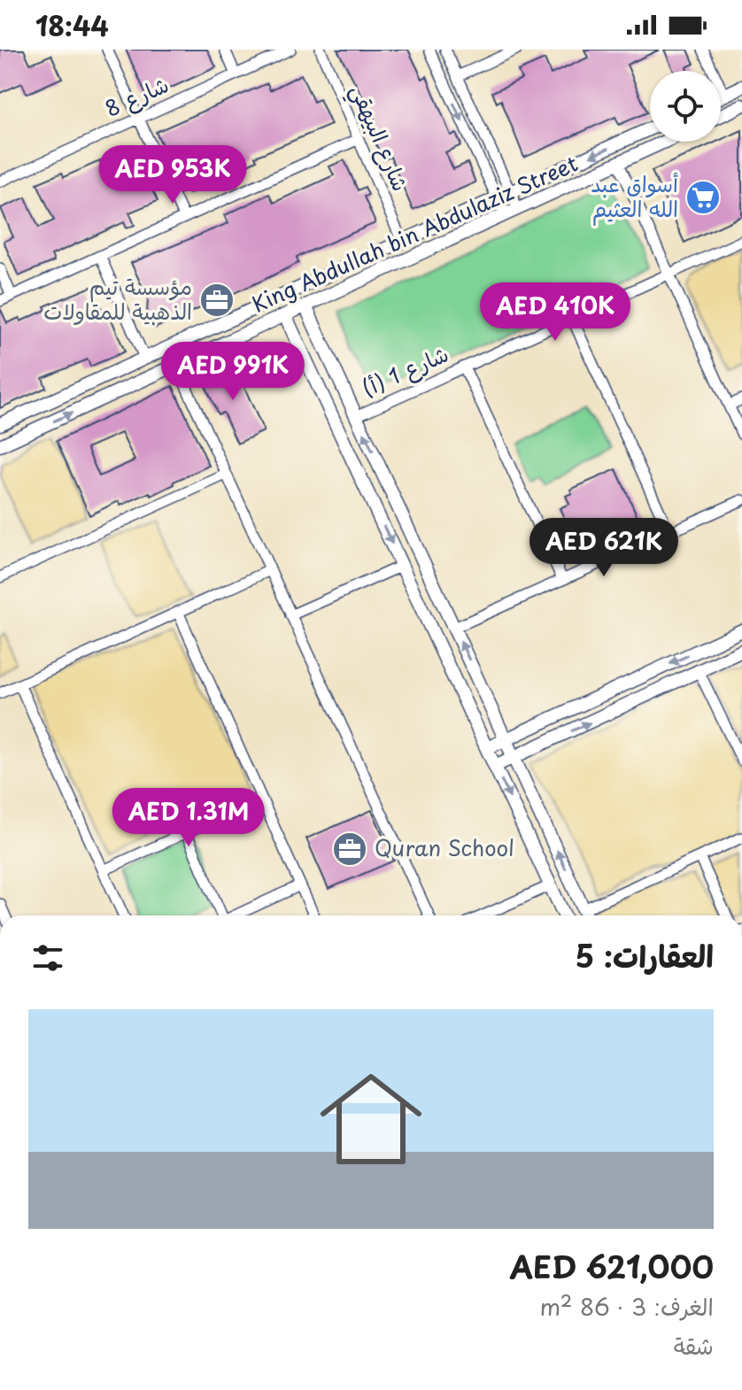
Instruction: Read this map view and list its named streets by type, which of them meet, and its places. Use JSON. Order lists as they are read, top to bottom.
{
  "streets": {
    "main road": ["King Abdullah bin Abdulaziz Street"],
    "street": ["شارع 8", "شارع البيهقي", "شارع 1 (أ)"]
  },
  "crossings": [
    ["شارع البيهقي", "King Abdullah bin Abdulaziz Street"]
  ],
  "places": {
    "supermarket": ["أسواق عبد الله العثيم"],
    "office": ["مؤسسة تيم الذهبية للمقاولات", "Quran School"]
  },
  "page": {
    "status": "18:44",
    "price": [
      "AED 953K",
      "AED 410K",
      "AED 991K",
      "AED 621K",
      "AED 1.31M"
    ],
    "heading": "العقارات: 5",
    "list": [
      {
        "name": "AED 621,000",
        "note": "الغرف: 3 · 86 m² · شقة"
      }
    ]
  }
}
